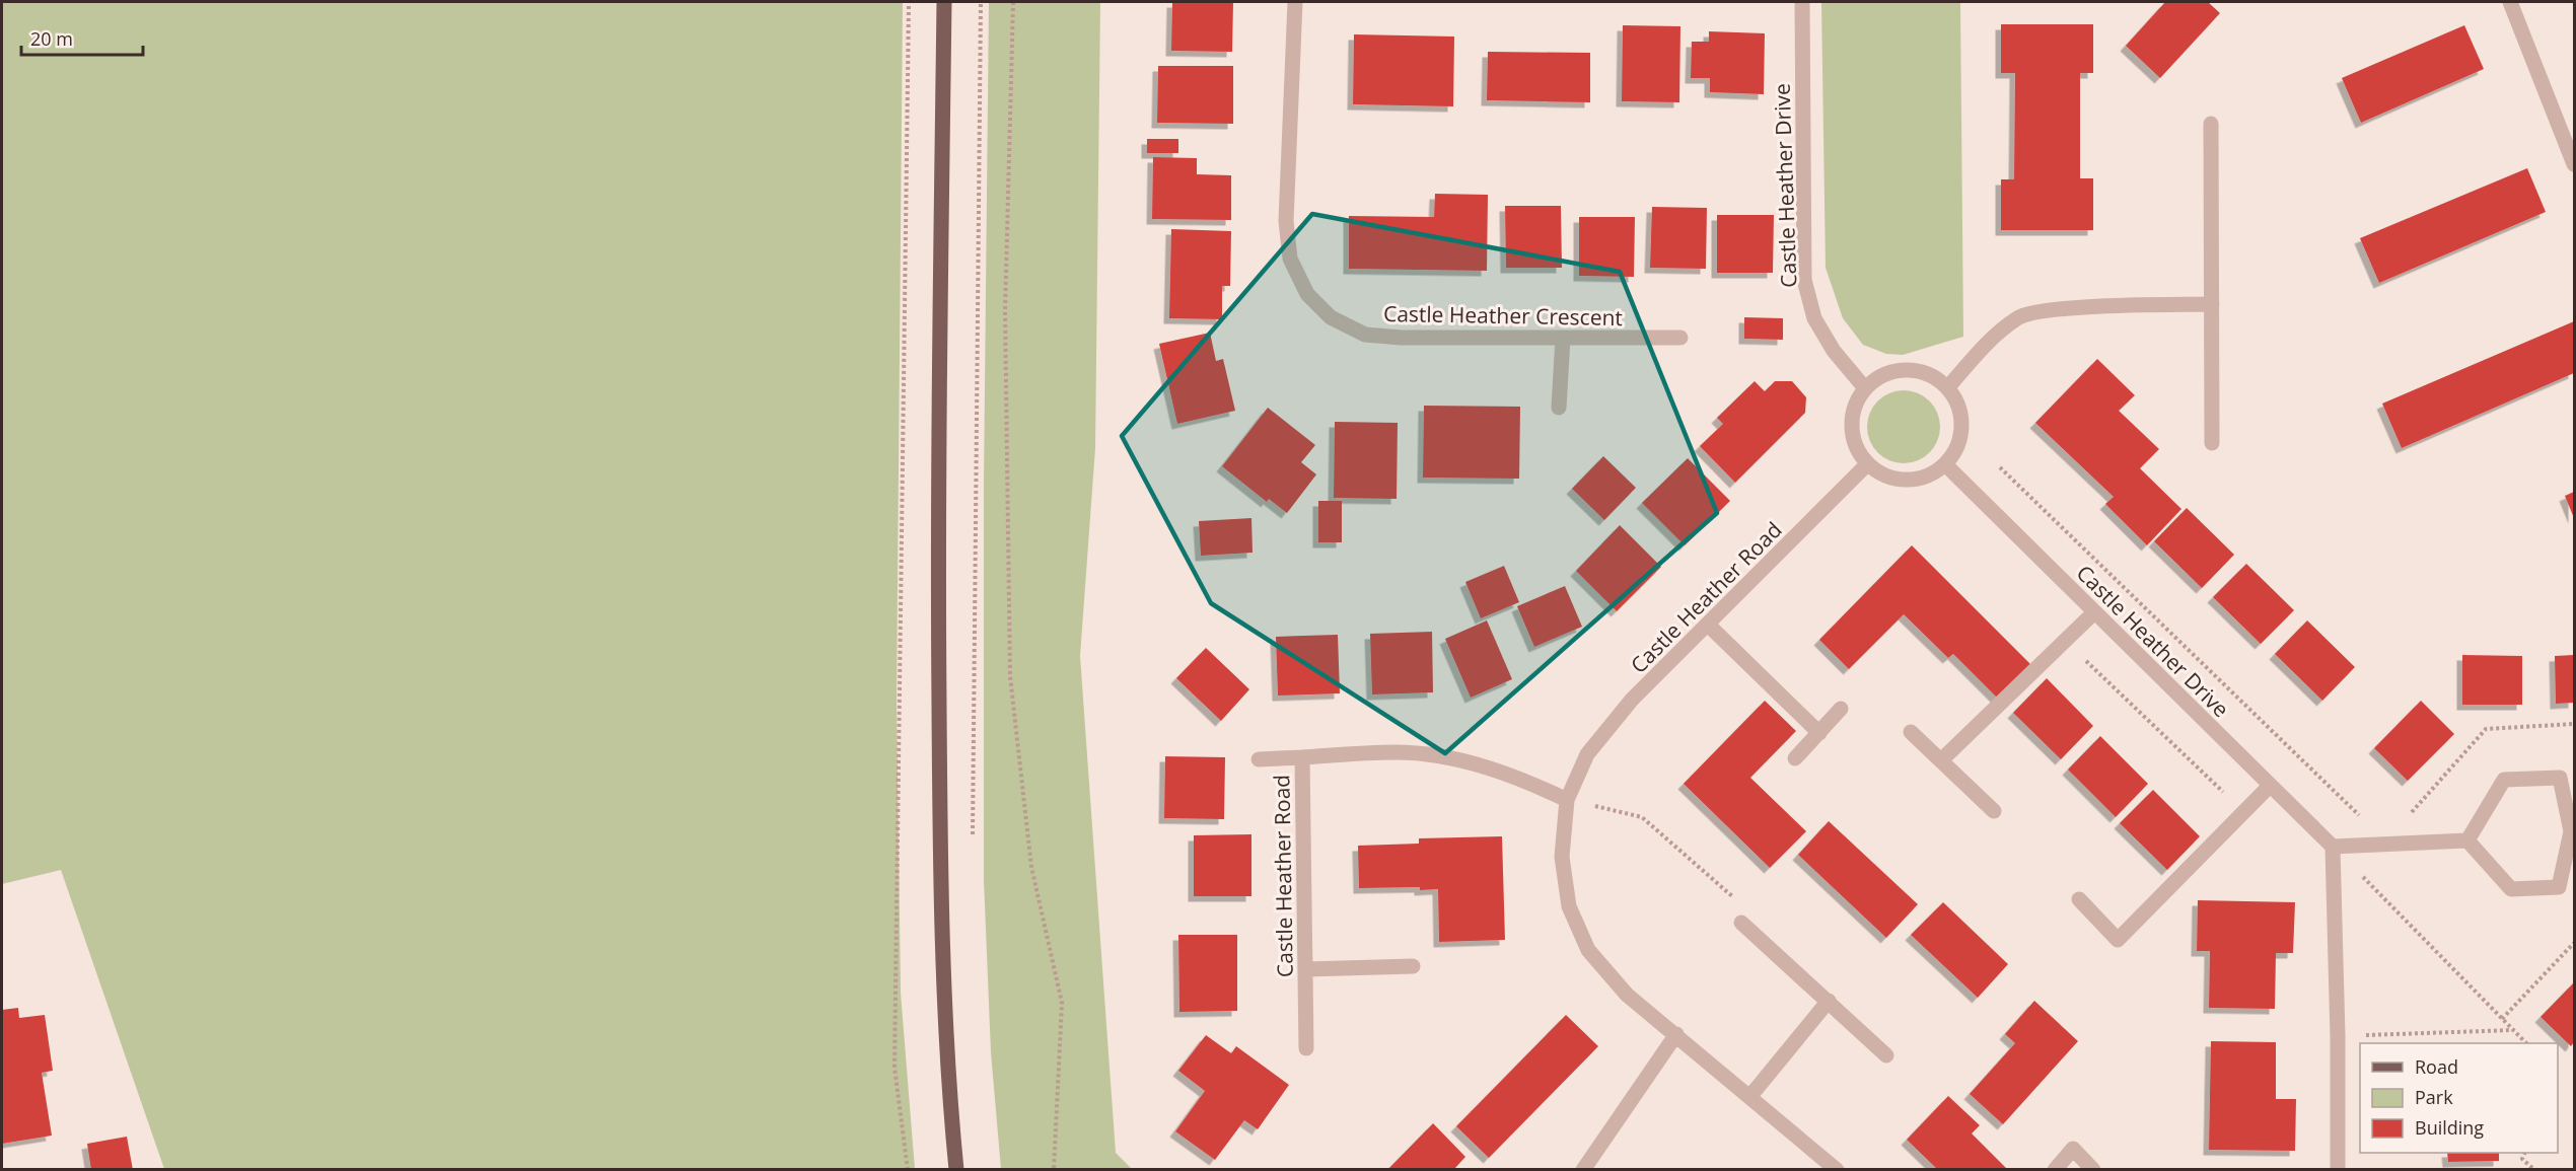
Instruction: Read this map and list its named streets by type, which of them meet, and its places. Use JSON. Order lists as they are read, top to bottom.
{
  "streets": {
    "street": ["Castle Heather Drive", "Castle Heather Crescent", "Castle Heather Road"]
  },
  "crossings": [
    ["Castle Heather Drive", "Castle Heather Road"]
  ],
  "legend": ["Road", "Park", "Building"],
  "scale_bar": "20 m"
}
